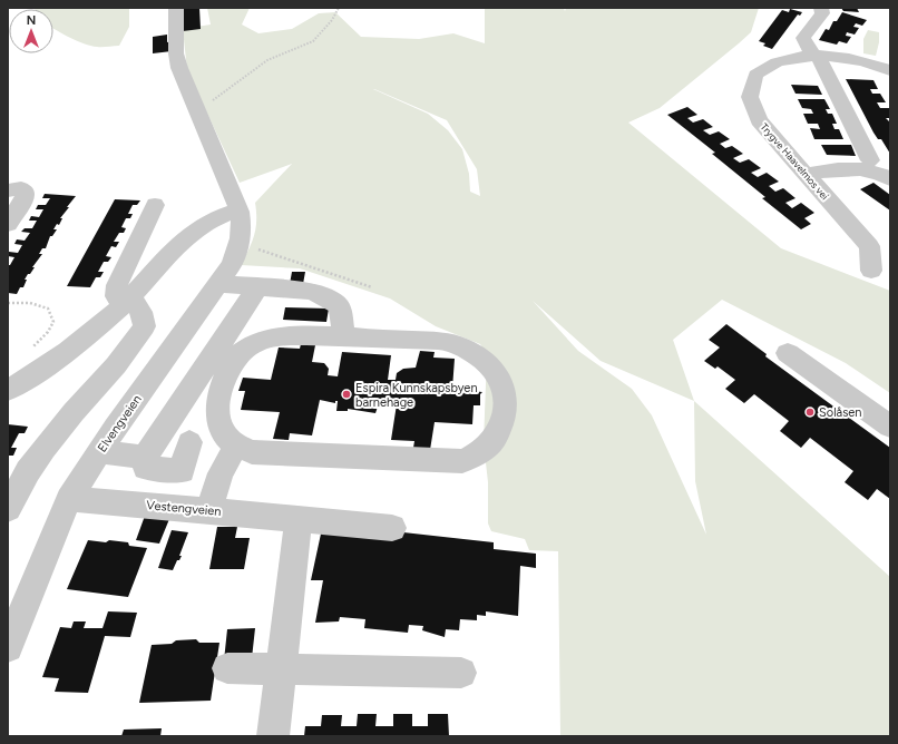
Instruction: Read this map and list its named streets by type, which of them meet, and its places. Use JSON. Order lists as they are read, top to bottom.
{
  "streets": {
    "street": ["Trygve Haavelmos vei", "Elvengveien", "Vestengveien"]
  },
  "crossings": [
    ["Elvengveien", "Vestengveien"]
  ],
  "places": ["Espira Kunnskapsbyen barnehage", "Solåsen"],
  "north": "top"
}
